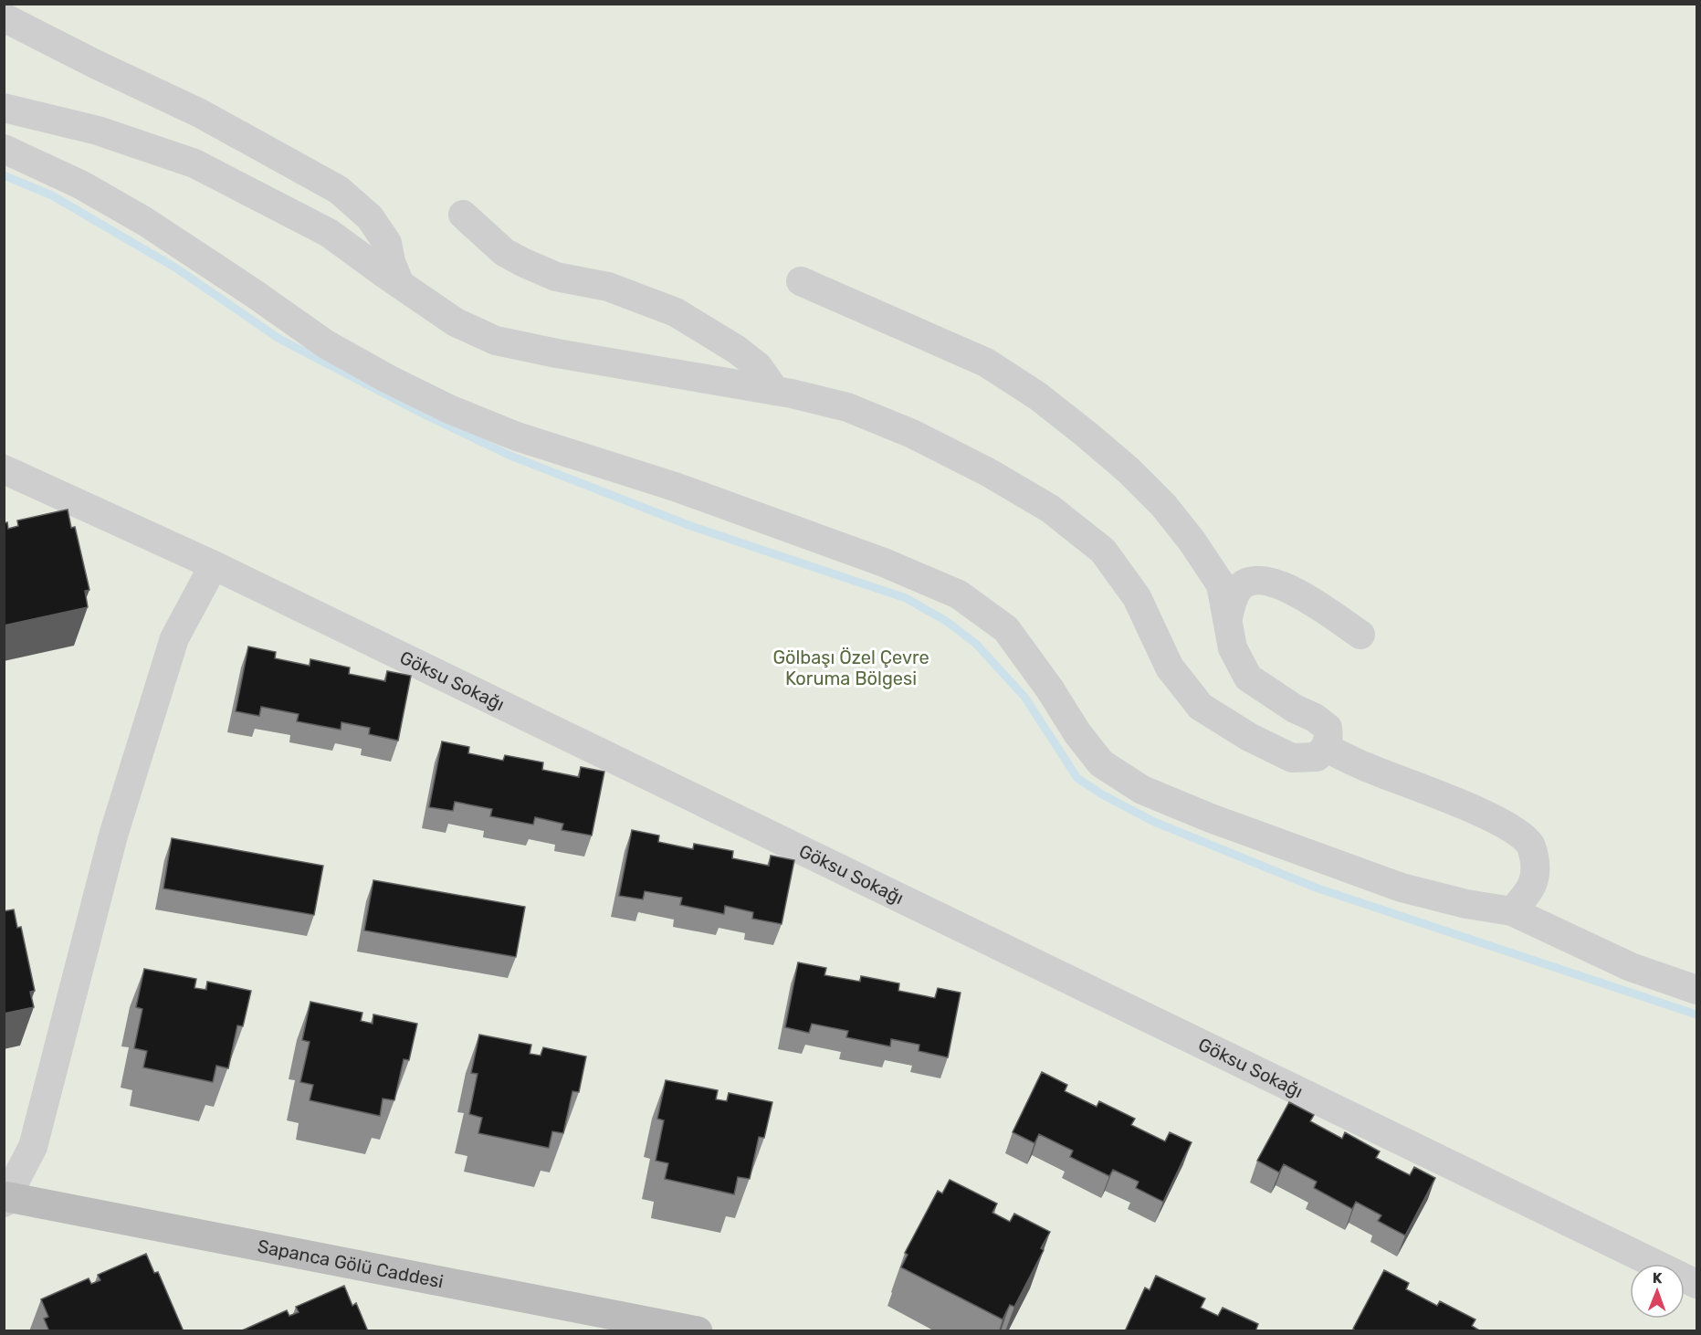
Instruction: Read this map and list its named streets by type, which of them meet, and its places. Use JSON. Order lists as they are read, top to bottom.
{
  "streets": {
    "street": ["Göksu Sokağı", "Sapanca Gölü Caddesi"]
  },
  "parks": ["Gölbaşı Özel Çevre Koruma Bölgesi"],
  "north": "top"
}
